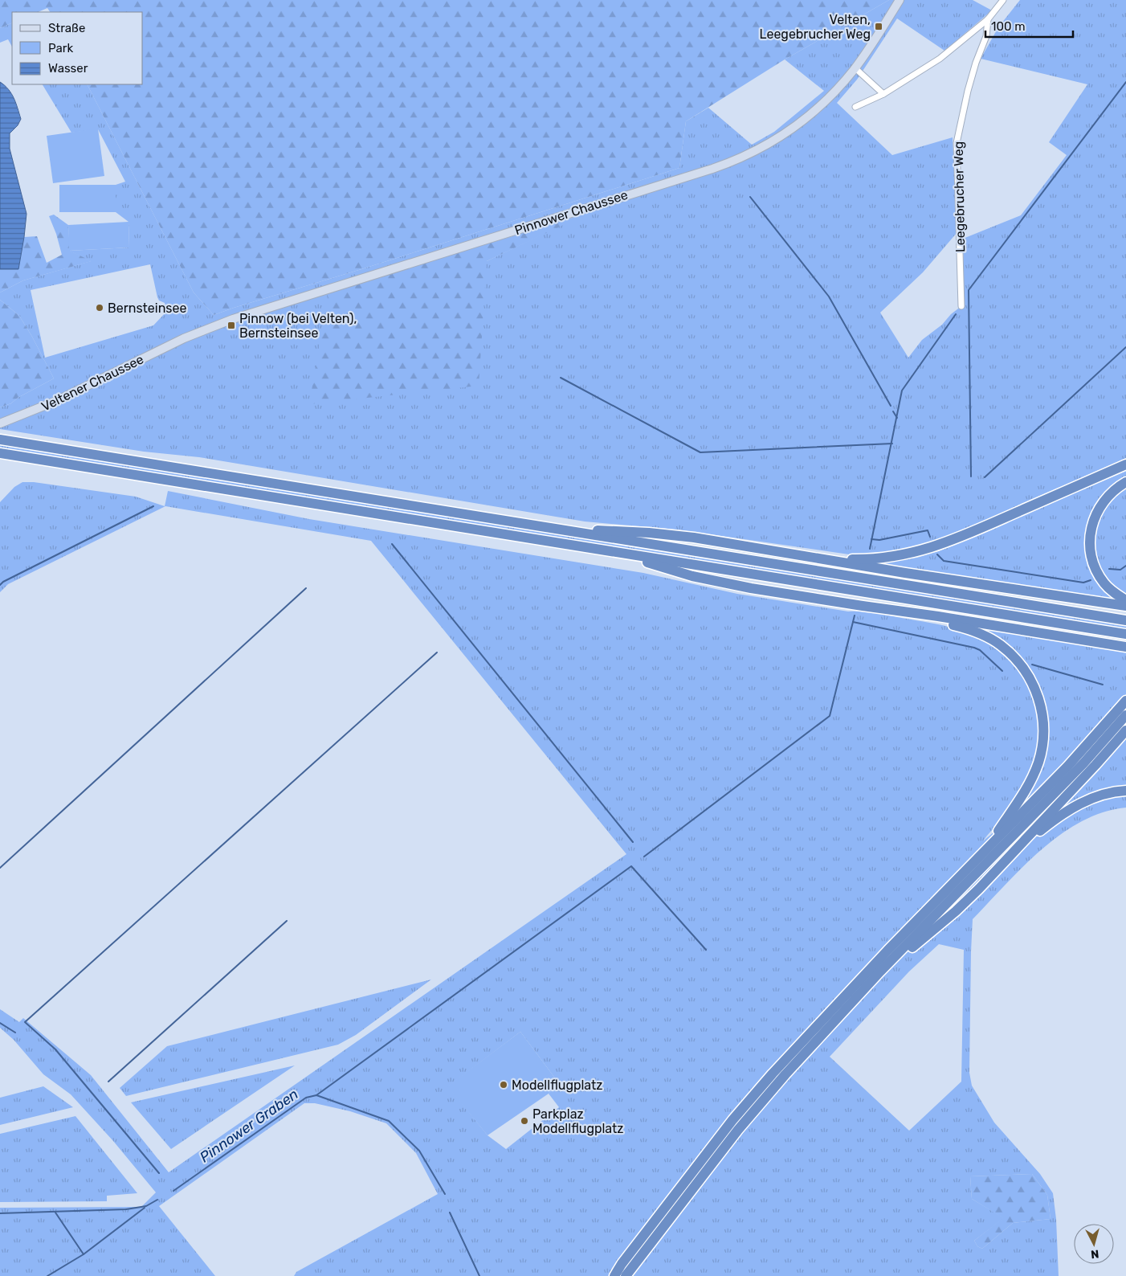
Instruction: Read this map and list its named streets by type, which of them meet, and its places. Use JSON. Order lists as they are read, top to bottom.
{
  "streets": {
    "main road": ["Pinnower Chaussee", "Veltener Chaussee"],
    "street": ["Leegebrucher Weg"]
  },
  "crossings": [
    ["Pinnower Chaussee", "Veltener Chaussee"]
  ],
  "water": ["Pinnower Graben"],
  "places": {
    "transit": ["Velten, Leegebrucher Weg", "Pinnow (bei Velten), Bernsteinsee"],
    "other": ["Bernsteinsee", "Modellflugplatz", "Parkplaz Modellflugplatz"]
  },
  "legend": ["Straße", "Park", "Wasser"],
  "scale_bar": "100 m",
  "north": "bottom"
}
